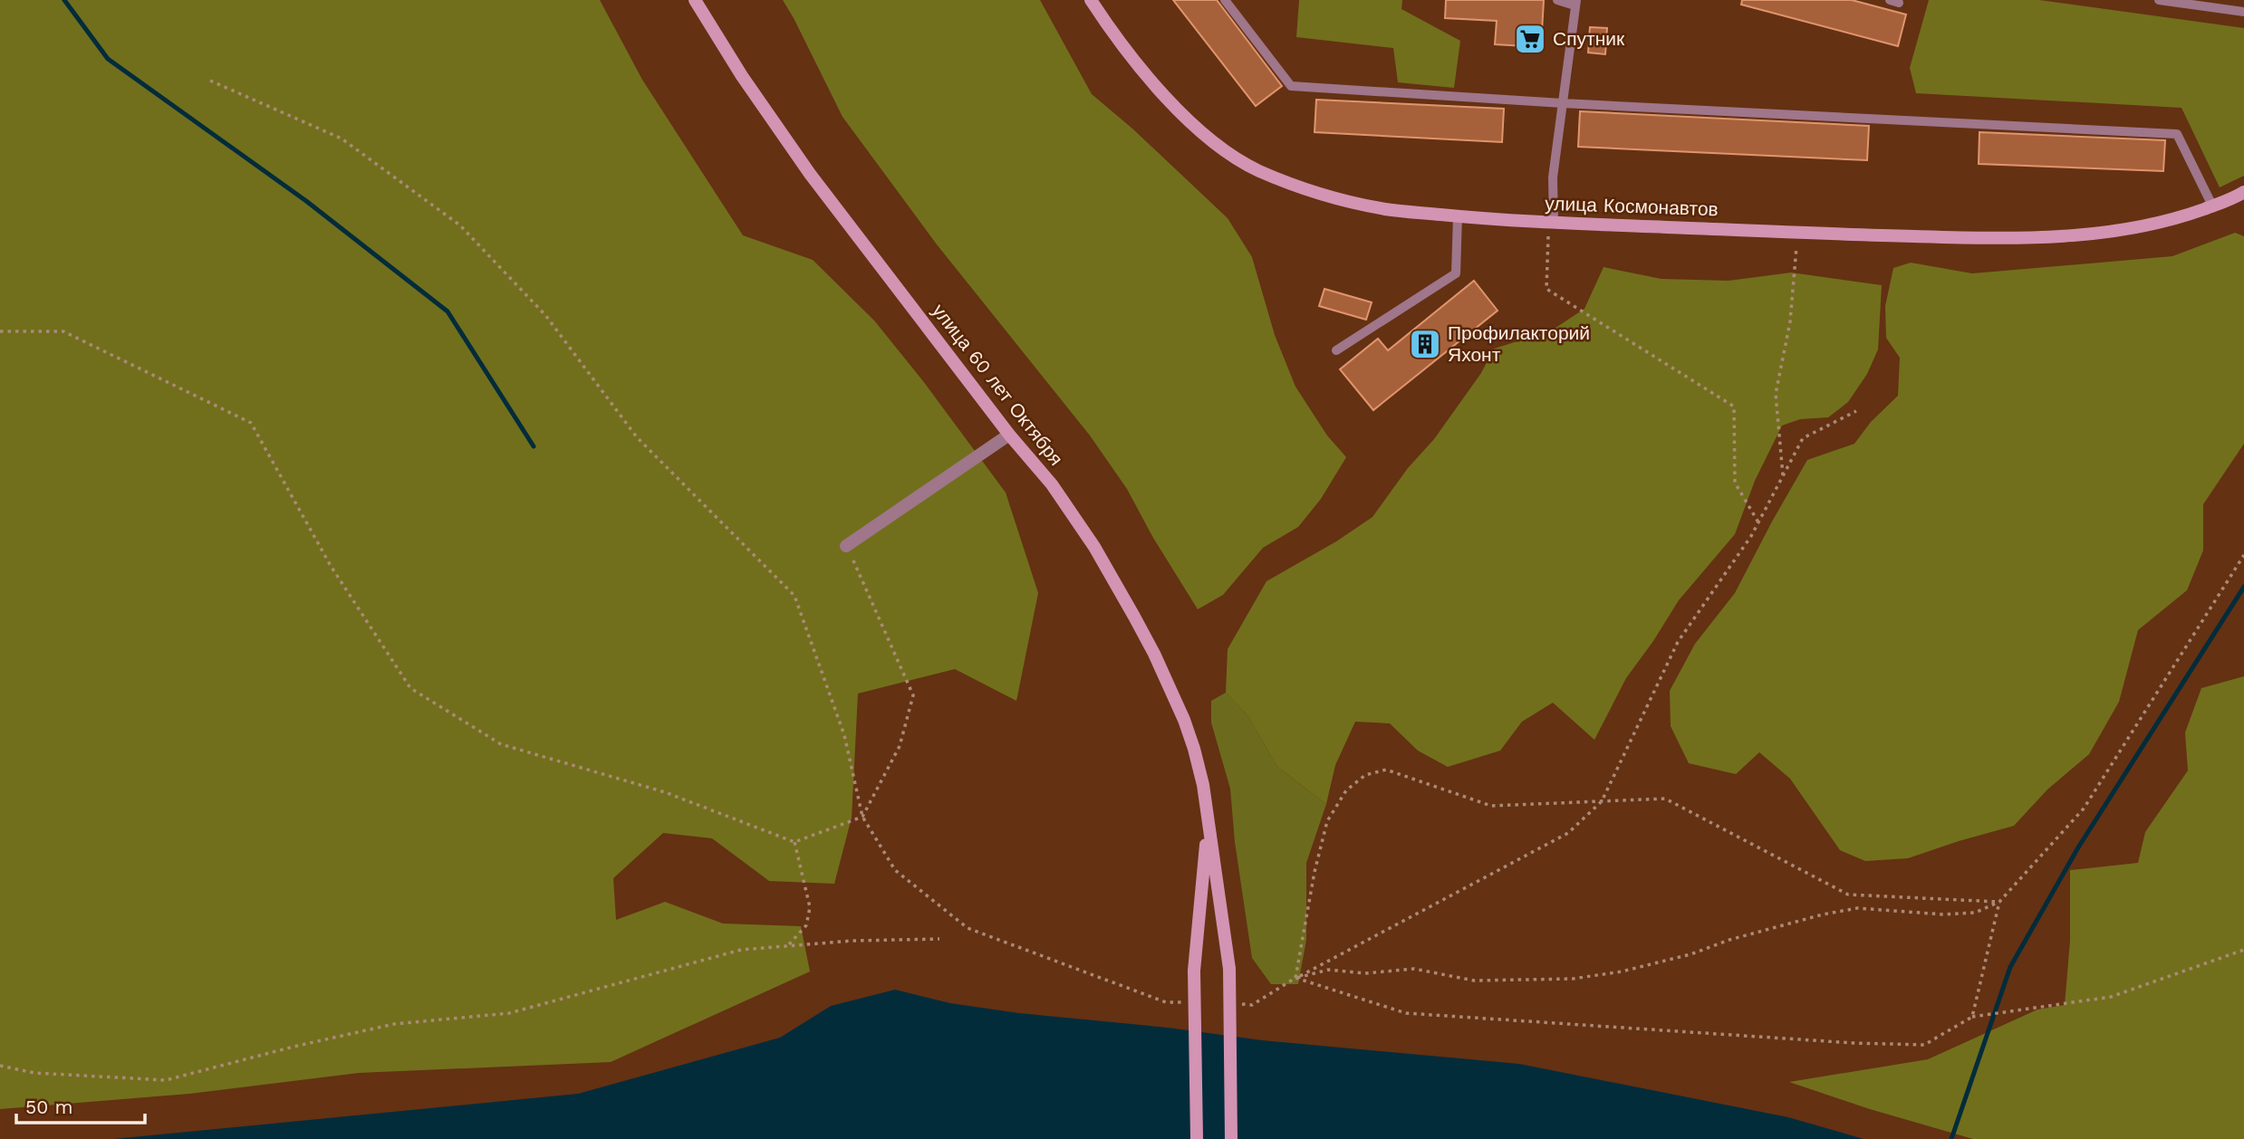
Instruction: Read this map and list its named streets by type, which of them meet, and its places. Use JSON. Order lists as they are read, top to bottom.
{
  "streets": {
    "main road": ["улица Космонавтов", "улица 60 лет Октября"]
  },
  "places": {
    "supermarket": ["Спутник"],
    "building": ["Профилакторий Яхонт"]
  },
  "scale_bar": "50 m"
}
